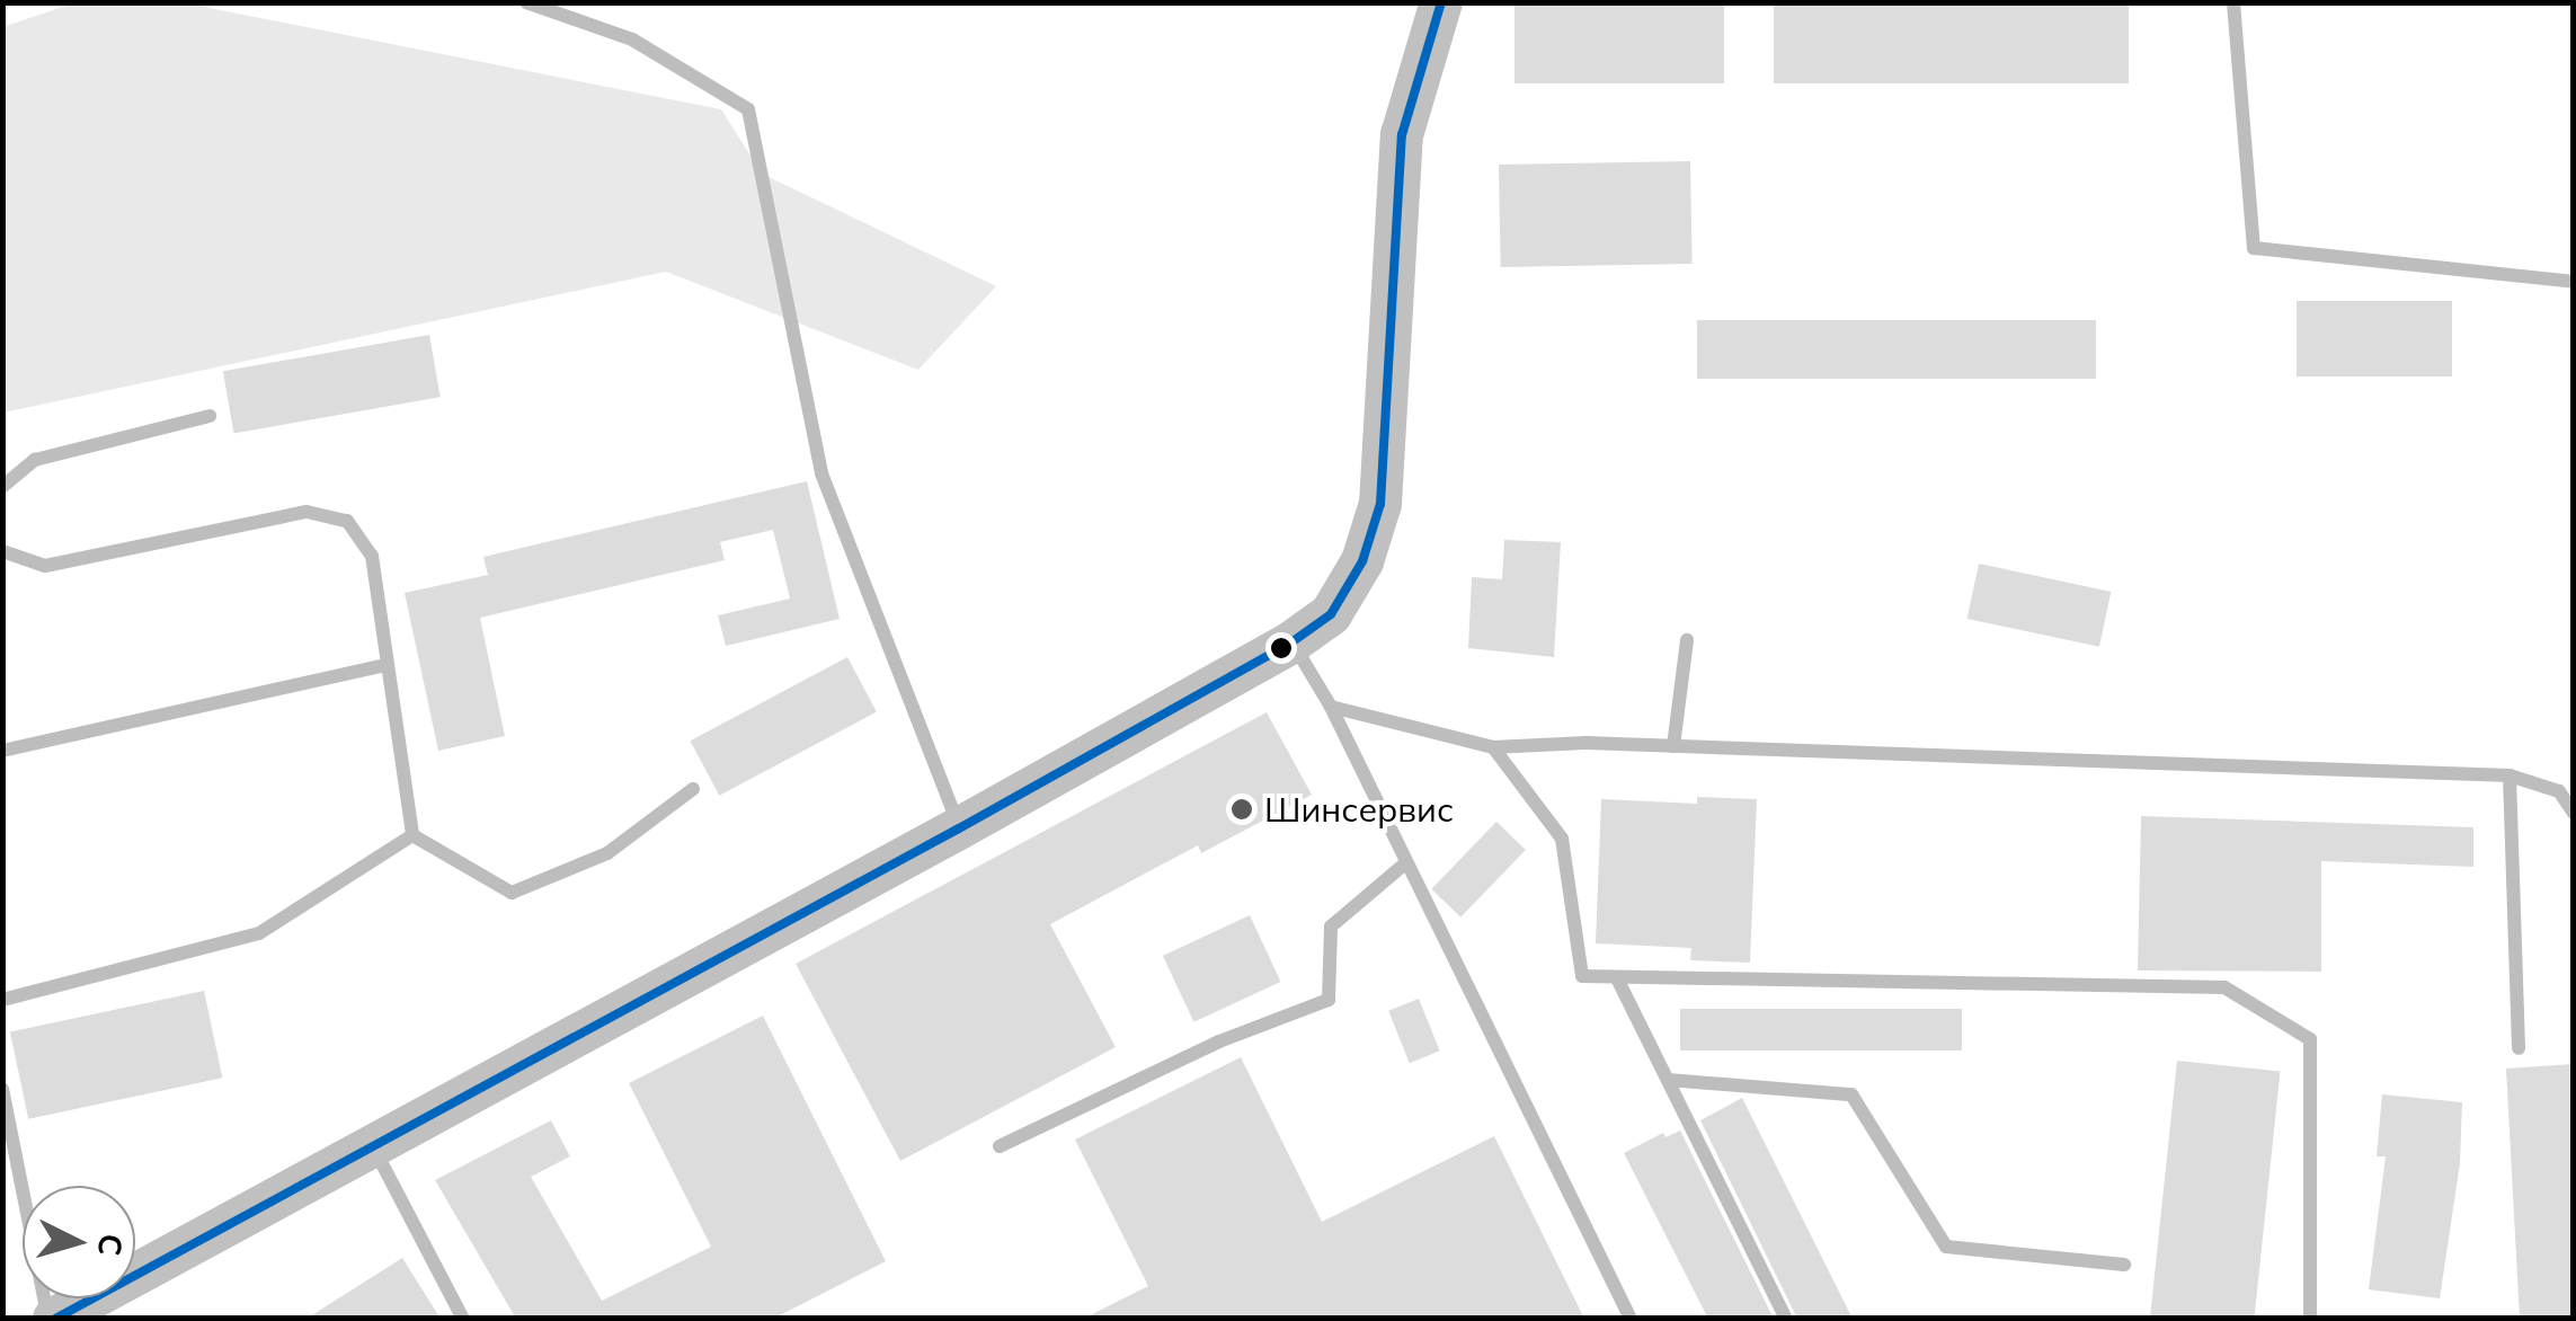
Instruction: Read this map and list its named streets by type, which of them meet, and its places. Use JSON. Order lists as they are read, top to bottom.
{
  "places": ["Шинсервис"],
  "north": "right"
}
